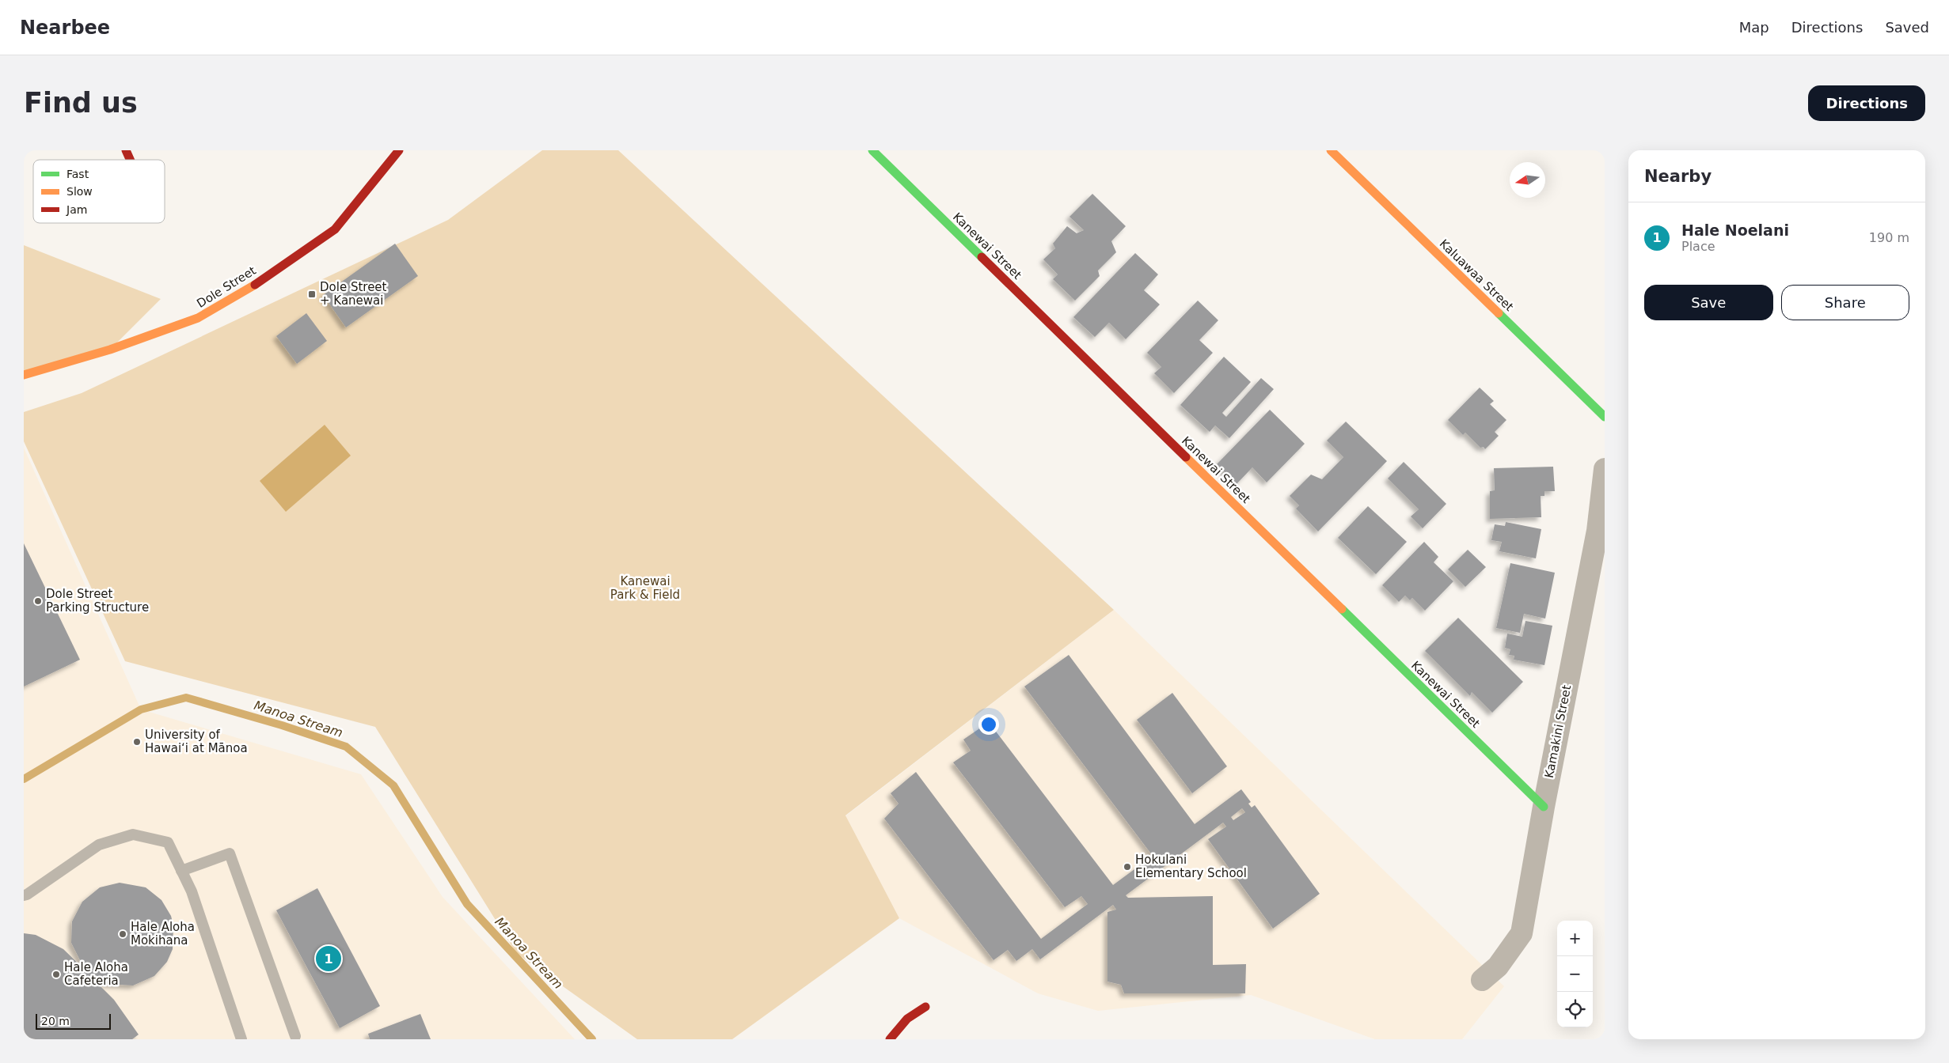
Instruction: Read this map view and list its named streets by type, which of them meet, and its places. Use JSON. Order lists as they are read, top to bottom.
{
  "streets": {
    "street": [
      "Kanewai Street",
      "Kaluawaa Street",
      "Dole Street",
      "Kamakini Street"
    ]
  },
  "crossings": [
    ["Kanewai Street", "Kamakini Street"]
  ],
  "water": ["Manoa Stream"],
  "parks": ["Kanewai Park & Field"],
  "places": {
    "transit": ["Dole Street + Kanewai"],
    "other": [
      "Dole Street Parking Structure",
      "University of Hawaiʻi at Mānoa",
      "Hokulani Elementary School",
      "Hale Aloha Mokihana",
      "Hale Aloha Cafeteria"
    ]
  },
  "legend": ["Fast", "Slow", "Jam"],
  "scale_bar": "20 m",
  "north": "left",
  "page": {
    "header": "Nearbee",
    "nav": ["Map", "Directions", "Saved"],
    "buttons": [
      "Directions",
      ["Save", "Share"]
    ],
    "title": "Find us",
    "heading": "Nearby",
    "list": [
      {
        "mark": "1",
        "name": "Hale Noelani",
        "note": "Place",
        "value": "190 m"
      }
    ],
    "map_buttons": ["+", "−"],
    "pins": "1",
    "scale": "20 m"
  }
}
